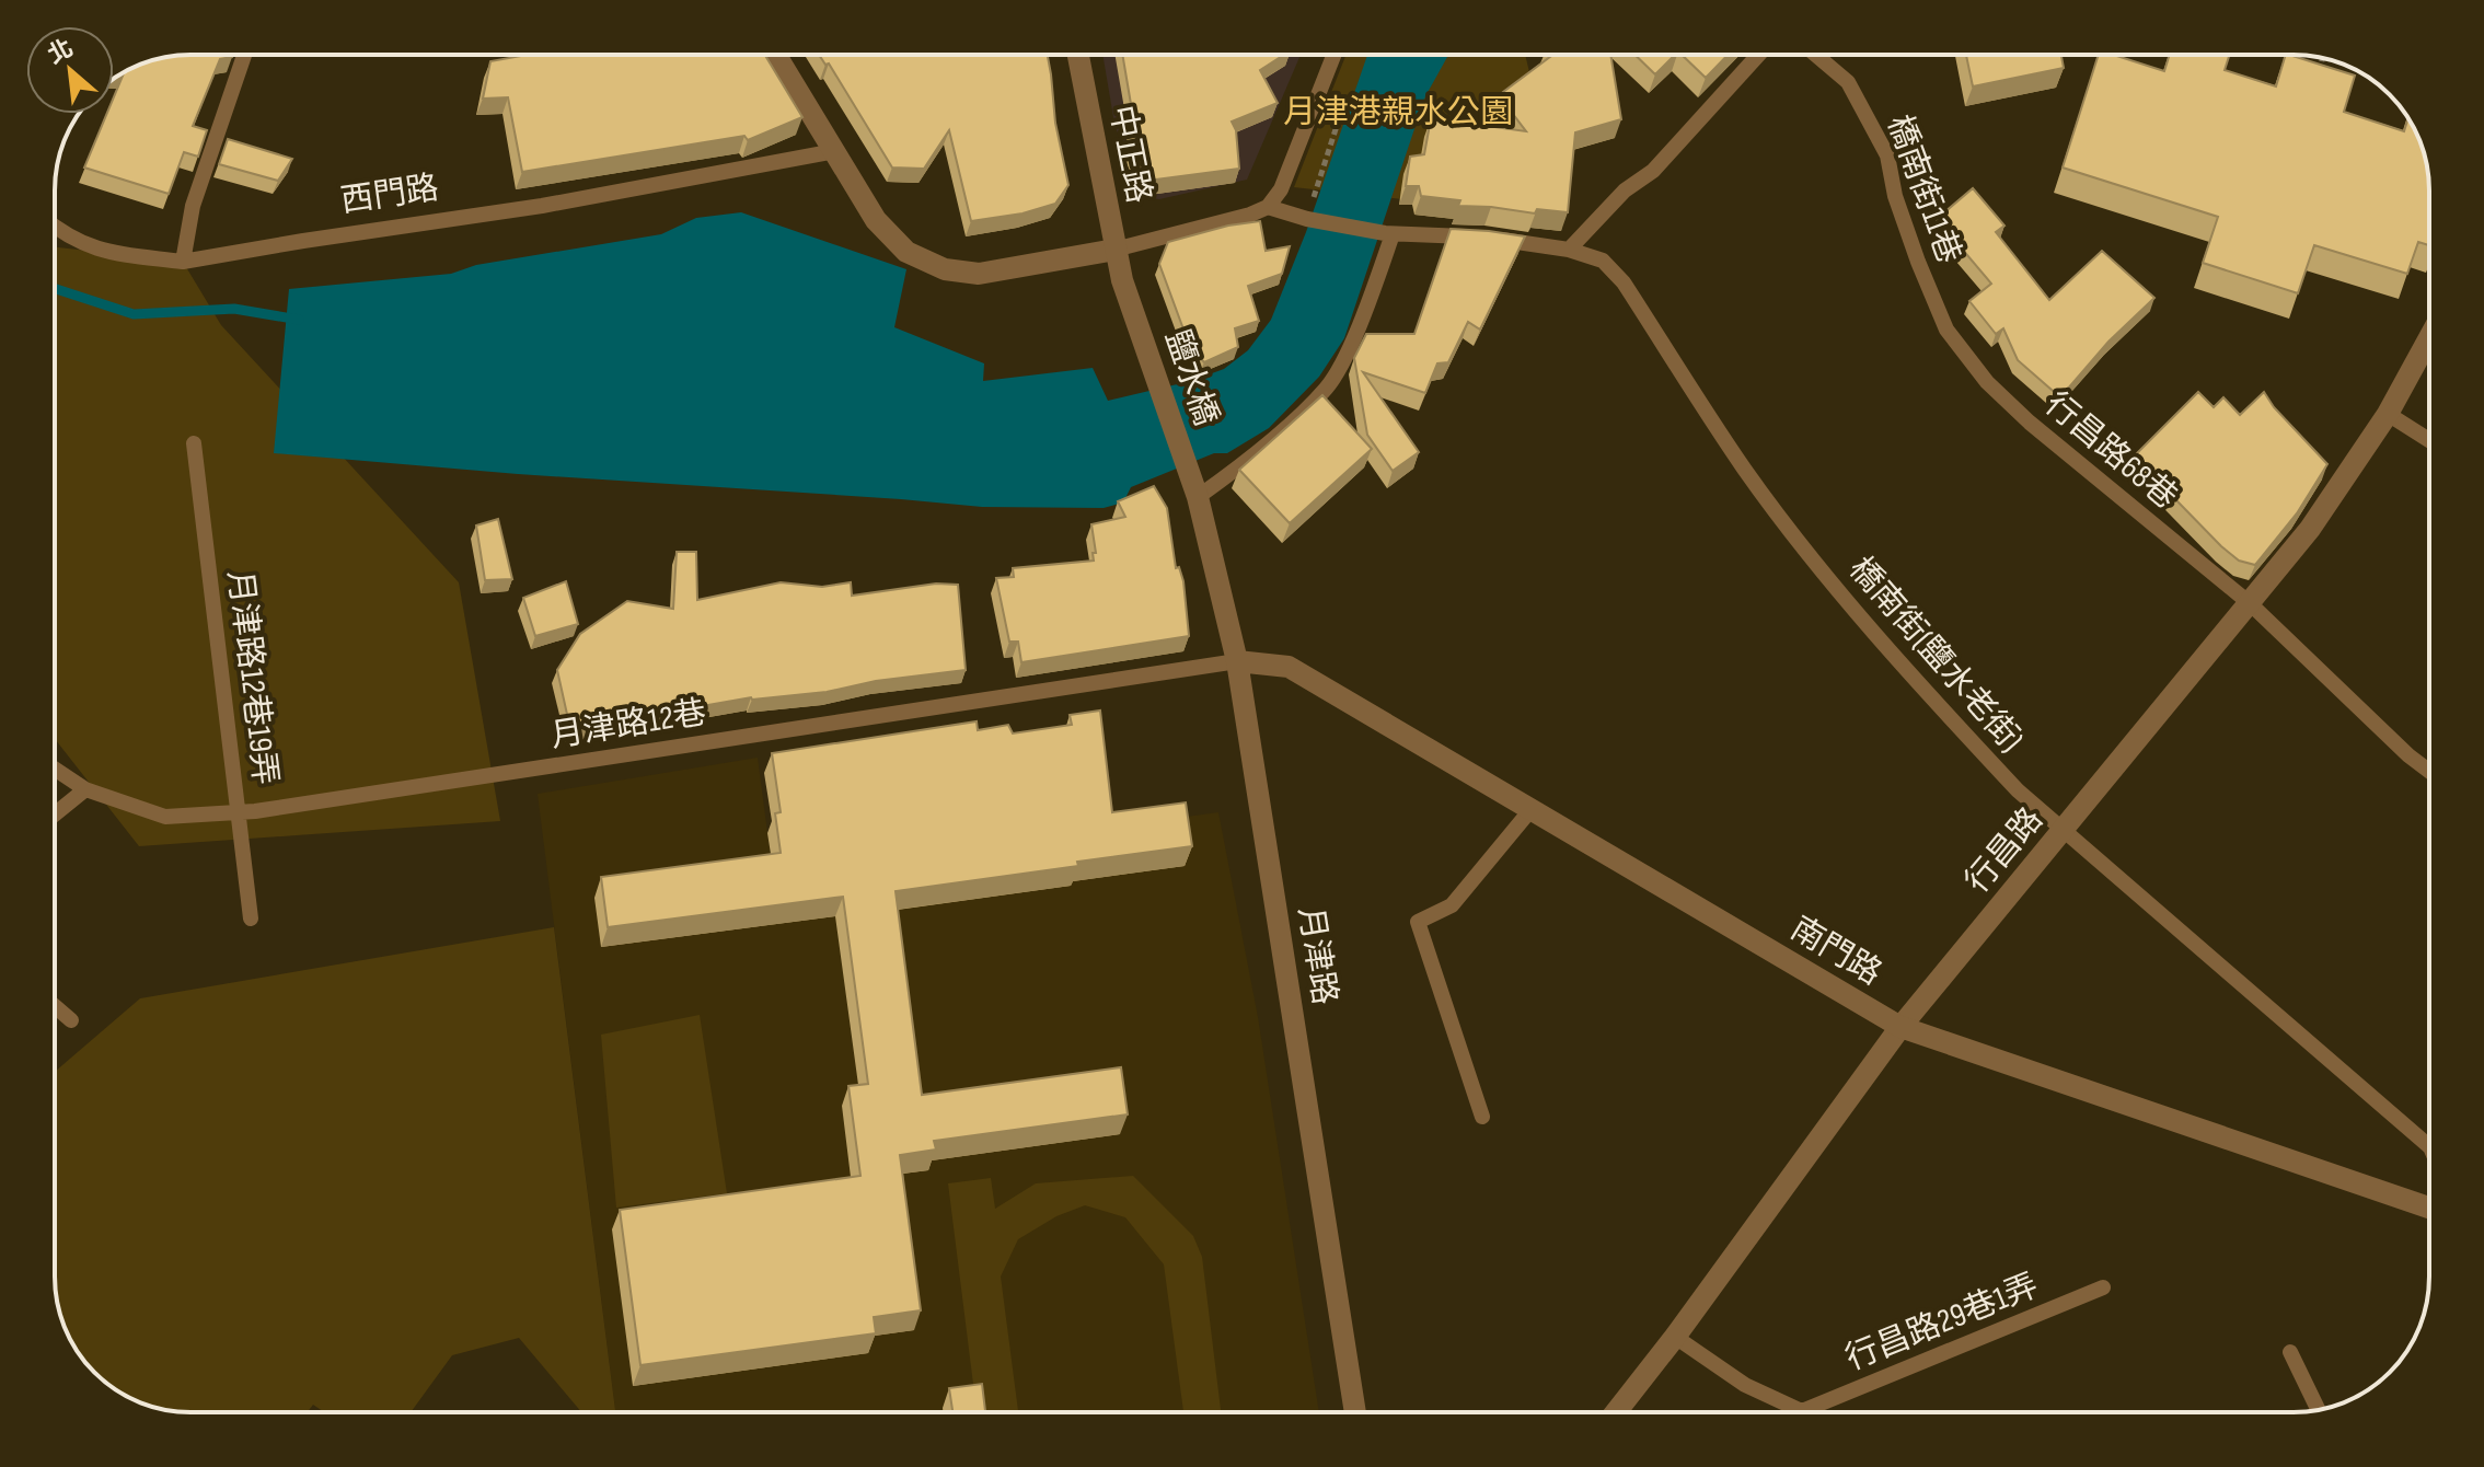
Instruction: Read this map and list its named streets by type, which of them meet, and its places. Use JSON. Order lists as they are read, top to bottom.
{
  "streets": {
    "street": [
      "中正路",
      "鹽水橋",
      "行昌路",
      "南門路",
      "月津路"
    ],
    "lane": [
      "橋南街11巷",
      "西門路",
      "行昌路68巷",
      "橋南街(鹽水老街)",
      "月津路12巷19弄",
      "月津路12巷",
      "行昌路29巷1弄"
    ]
  },
  "crossings": [
    ["中正路", "鹽水橋"],
    ["橋南街11巷", "行昌路68巷"],
    ["鹽水橋", "月津路"],
    ["行昌路68巷", "行昌路"],
    ["橋南街(鹽水老街)", "行昌路"],
    ["月津路12巷19弄", "月津路12巷"],
    ["月津路12巷", "南門路"],
    ["月津路12巷", "月津路"],
    ["行昌路", "南門路"],
    ["南門路", "月津路"]
  ],
  "parks": ["月津港親水公園"],
  "north": "top left"
}
